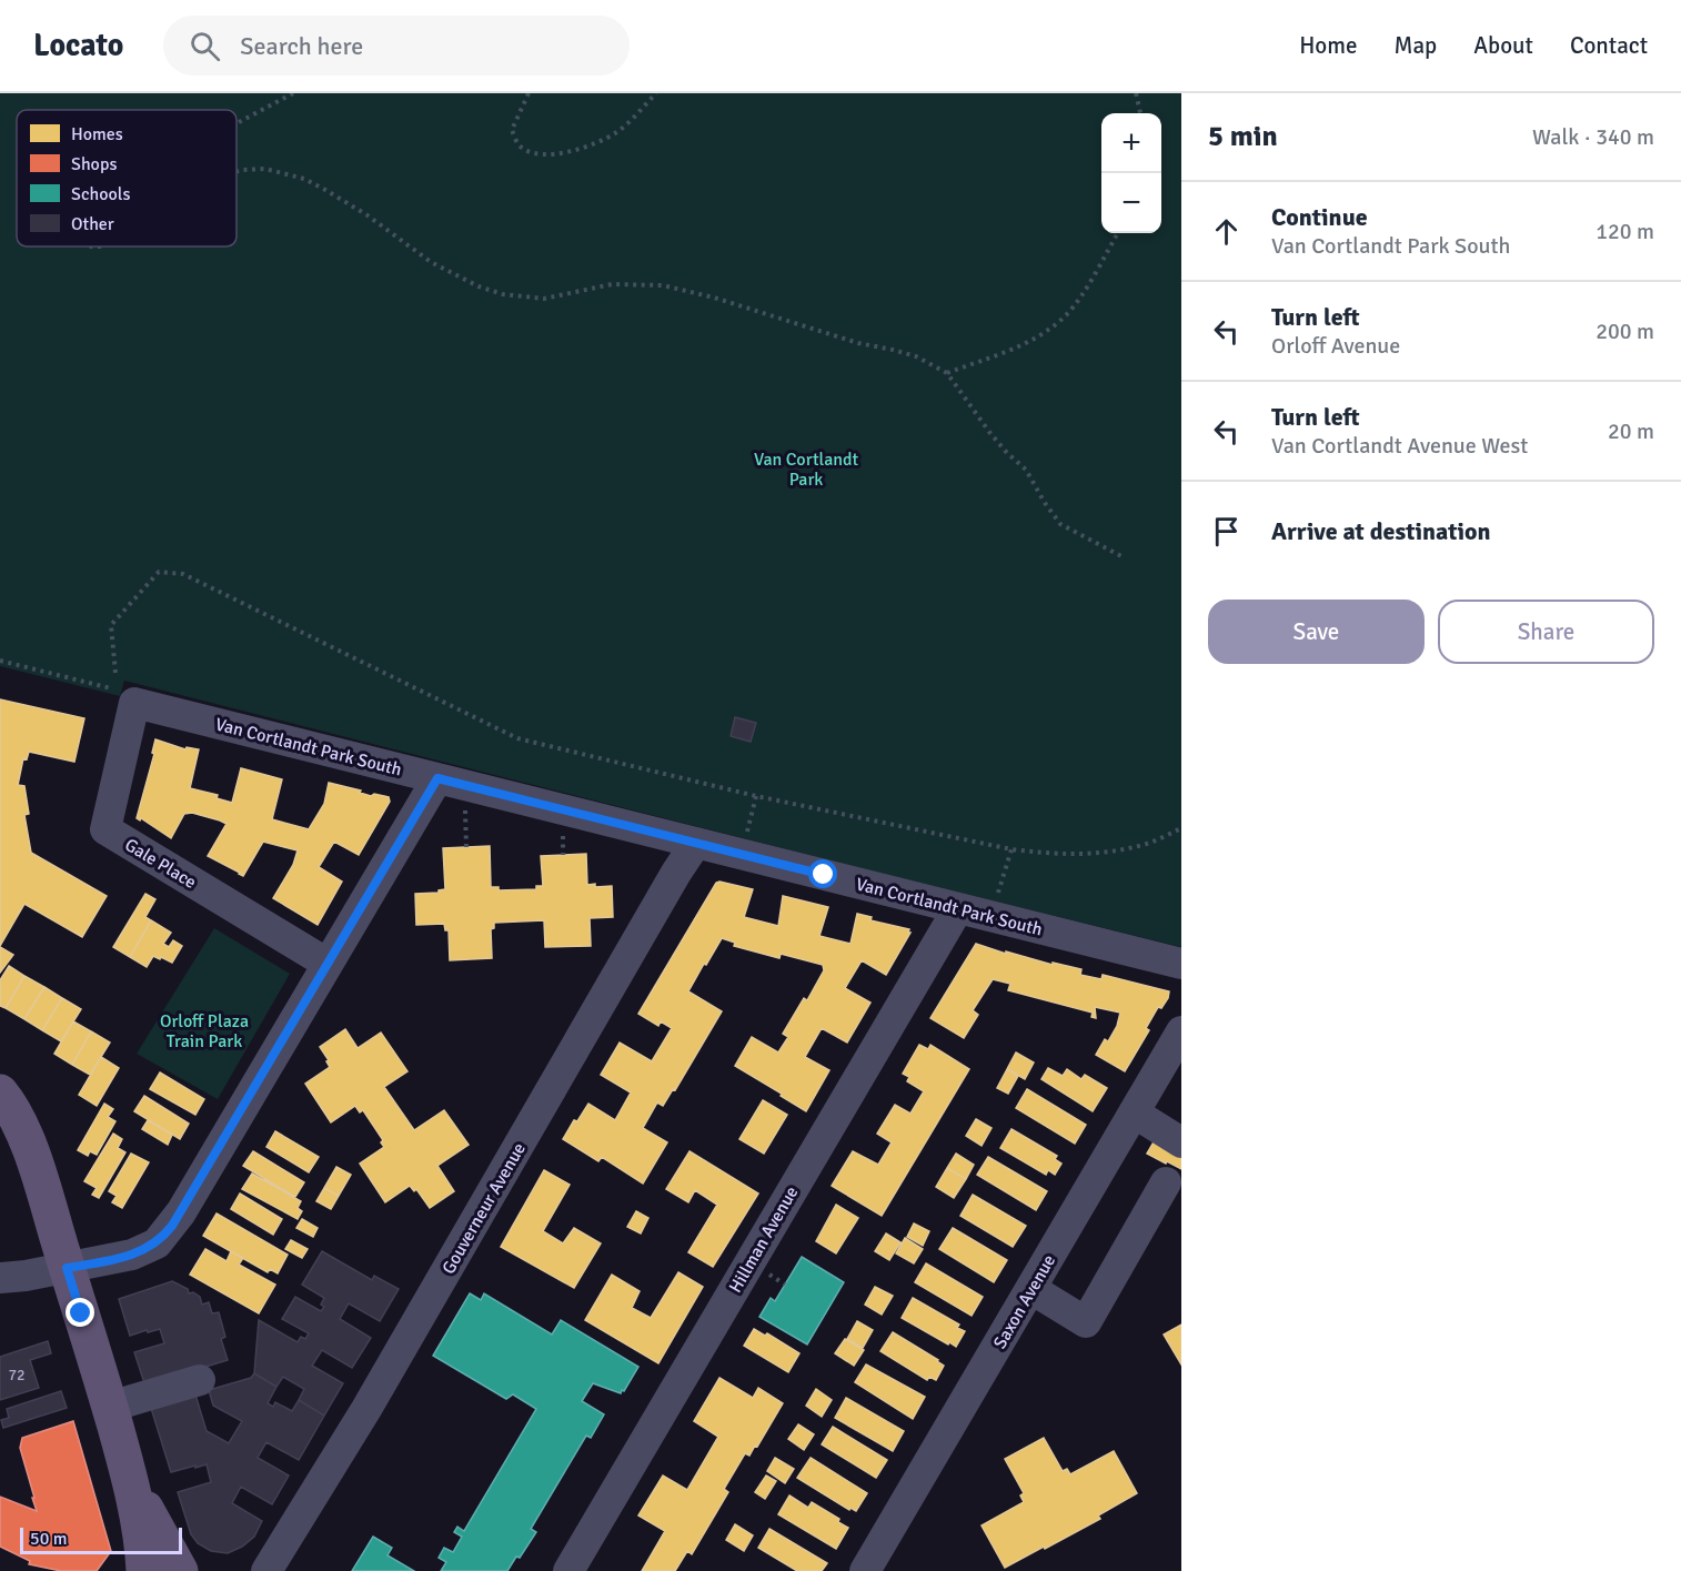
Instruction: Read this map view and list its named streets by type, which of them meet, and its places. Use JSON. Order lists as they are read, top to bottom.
{
  "streets": {
    "street": [
      "Van Cortlandt Park South",
      "Gale Place",
      "Gouverneur Avenue",
      "Hillman Avenue",
      "Saxon Avenue"
    ]
  },
  "crossings": [
    ["Van Cortlandt Park South", "Gale Place"],
    ["Van Cortlandt Park South", "Gouverneur Avenue"],
    ["Van Cortlandt Park South", "Hillman Avenue"]
  ],
  "parks": ["Van Cortlandt Park", "Orloff Plaza Train Park"],
  "house_numbers": ["72"],
  "legend": [
    "Homes",
    "Shops",
    "Schools",
    "Other"
  ],
  "scale_bar": "50 m",
  "page": {
    "header": "Locato",
    "search": "Search here",
    "nav": [
      "Home",
      "Map",
      "About",
      "Contact"
    ],
    "heading": ["5 min", "Walk · 340 m"],
    "map_buttons": ["+", "−"],
    "list": [
      ["Continue", "Van Cortlandt Park South", "120 m"],
      ["Turn left", "Orloff Avenue", "200 m"],
      ["Turn left", "Van Cortlandt Avenue West", "20 m"],
      "Arrive at destination"
    ],
    "buttons": ["Save", "Share"],
    "scale": "50 m"
  }
}
